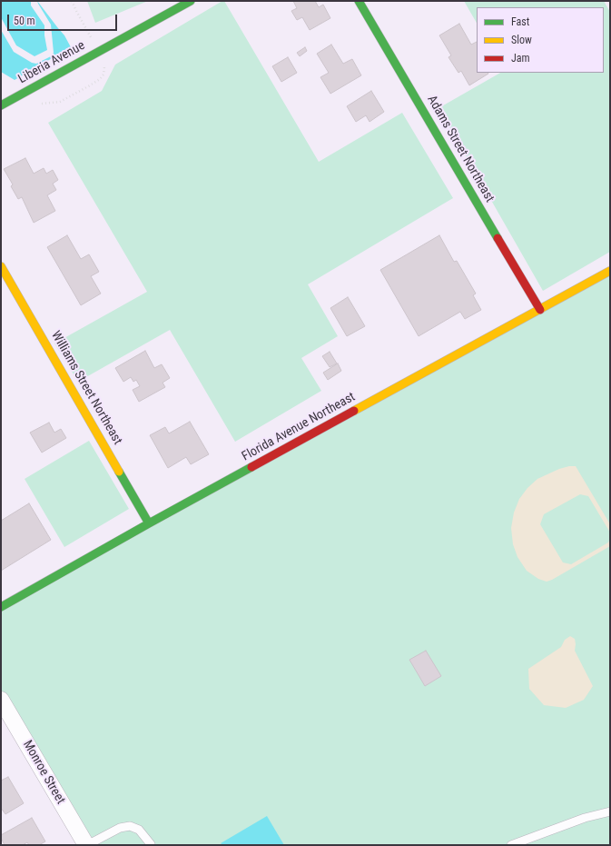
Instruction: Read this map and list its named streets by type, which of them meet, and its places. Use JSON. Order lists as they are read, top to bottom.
{
  "streets": {
    "street": [
      "Liberia Avenue",
      "Adams Street Northeast",
      "Williams Street Northeast",
      "Florida Avenue Northeast",
      "Monroe Street"
    ]
  },
  "crossings": [
    ["Adams Street Northeast", "Florida Avenue Northeast"],
    ["Williams Street Northeast", "Florida Avenue Northeast"]
  ],
  "legend": ["Fast", "Slow", "Jam"],
  "scale_bar": "50 m"
}
